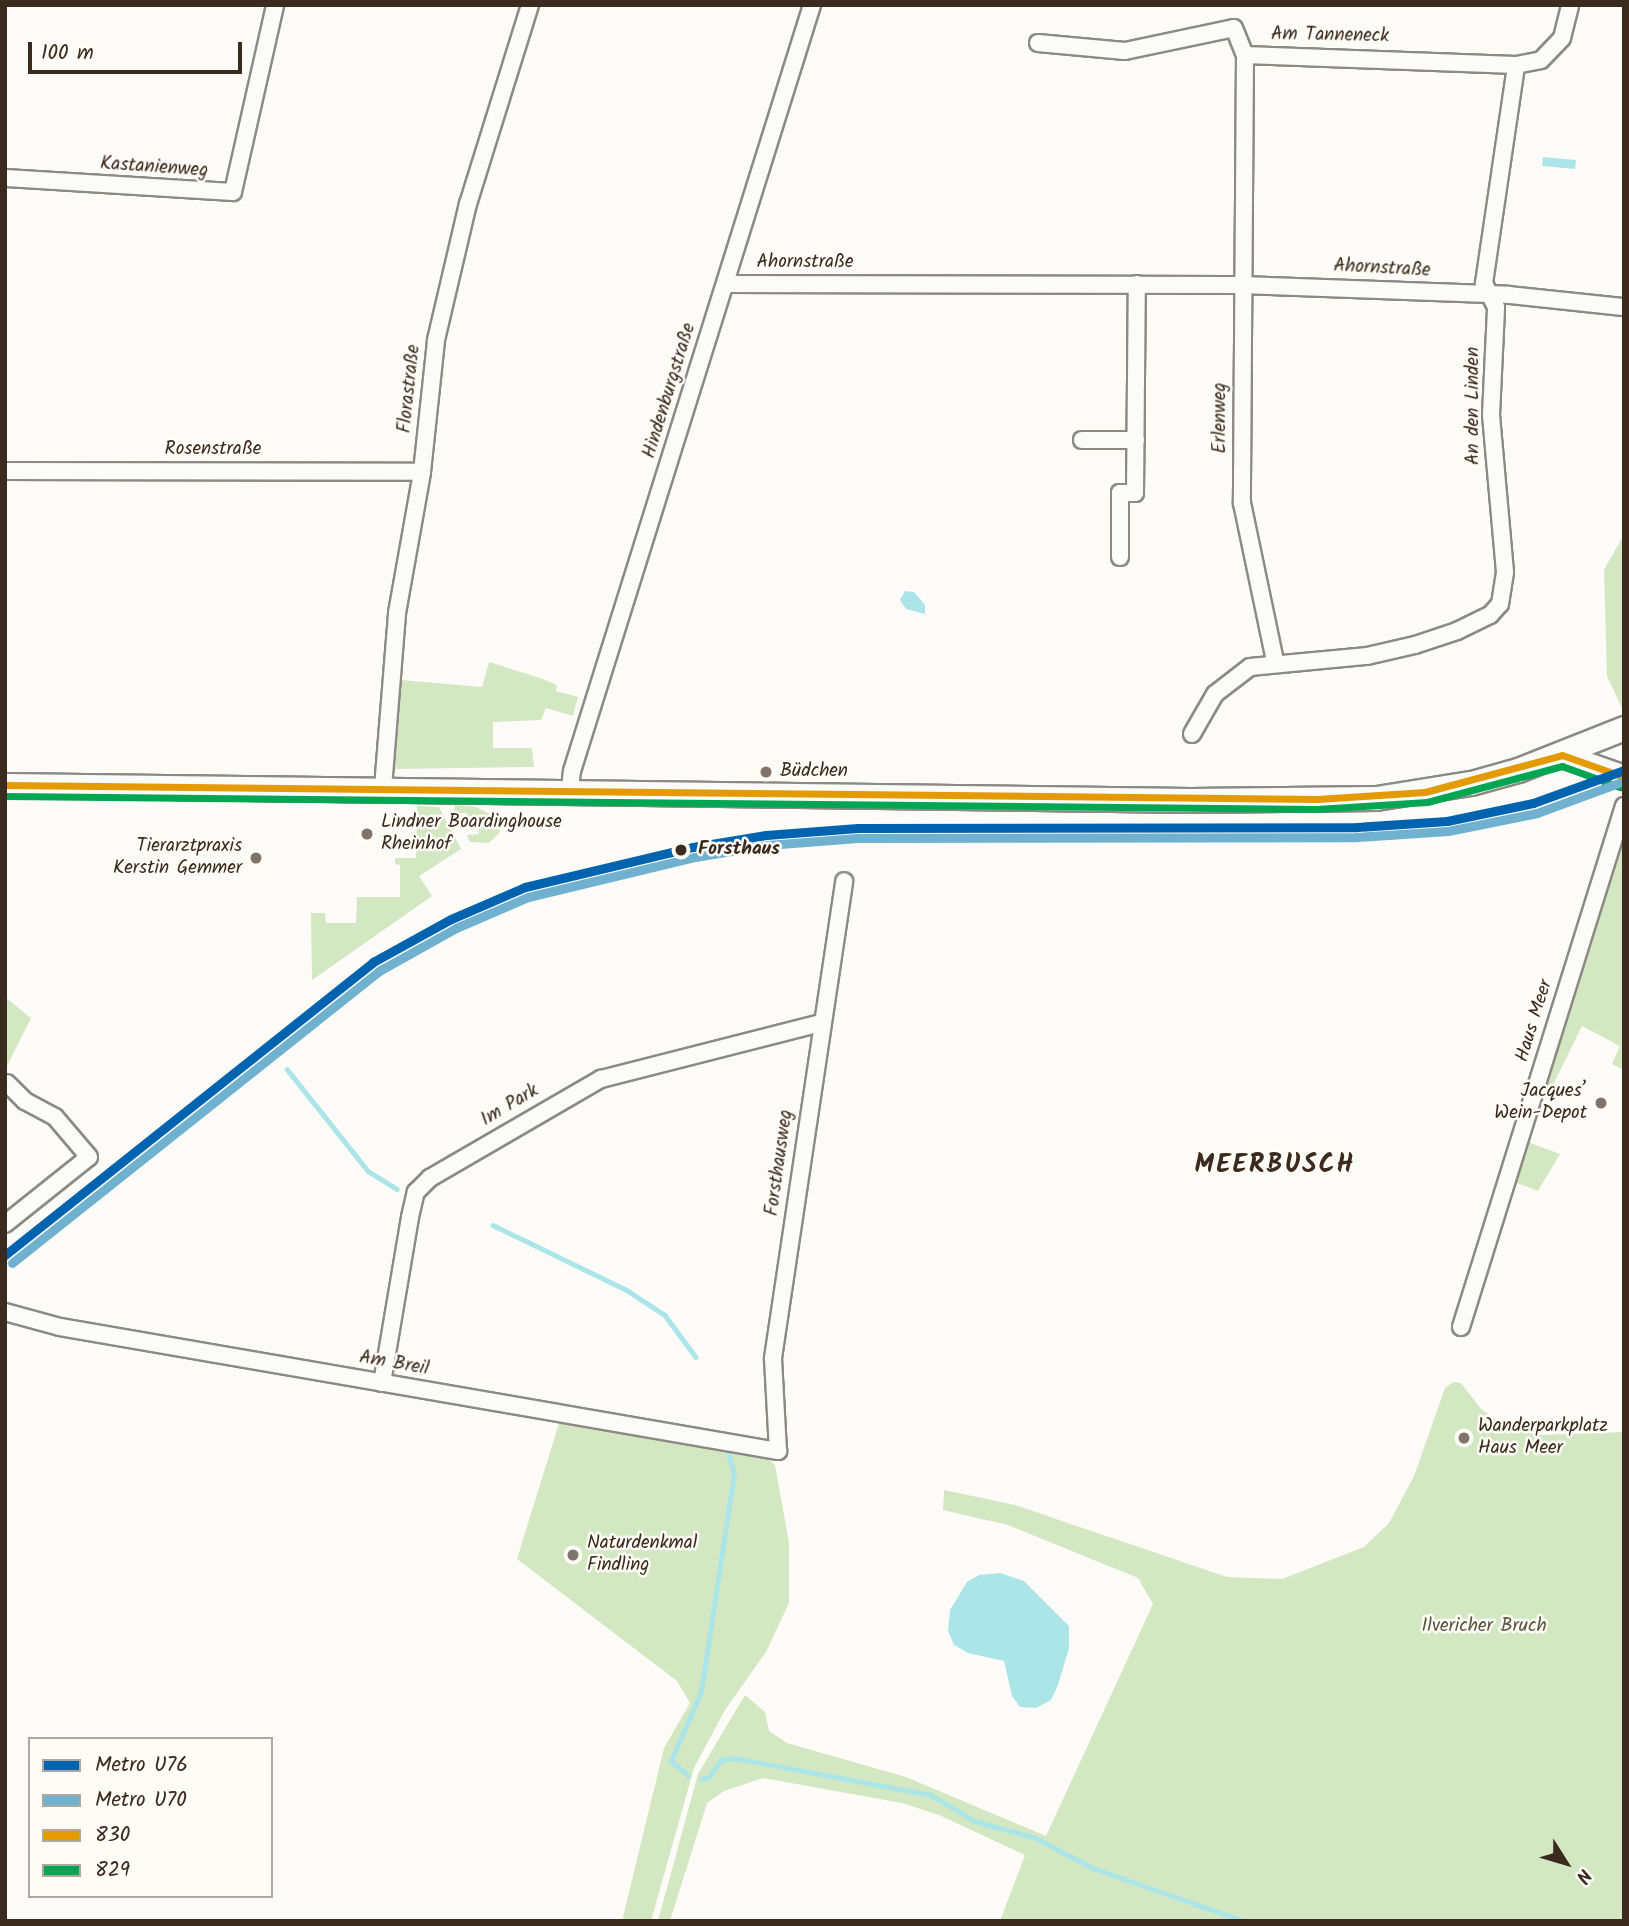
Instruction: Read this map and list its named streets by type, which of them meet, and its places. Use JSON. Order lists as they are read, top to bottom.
{
  "streets": {
    "street": [
      "Am Tanneneck",
      "Kastanienweg",
      "Ahornstraße",
      "Florastraße",
      "Hindenburgstraße",
      "An den Linden",
      "Erlenweg",
      "Rosenstraße",
      "Haus Meer",
      "Im Park",
      "Forsthausweg",
      "Am Breil"
    ]
  },
  "crossings": [
    ["Am Tanneneck", "An den Linden"],
    ["Am Tanneneck", "Erlenweg"],
    ["Ahornstraße", "Hindenburgstraße"],
    ["Ahornstraße", "An den Linden"],
    ["Ahornstraße", "Erlenweg"],
    ["Florastraße", "Rosenstraße"],
    ["An den Linden", "Erlenweg"],
    ["Im Park", "Forsthausweg"],
    ["Im Park", "Am Breil"],
    ["Forsthausweg", "Am Breil"]
  ],
  "districts": ["MEERBUSCH"],
  "parks": ["Ilvericher Bruch"],
  "places": [
    "Büdchen",
    "Lindner Boardinghouse Rheinhof",
    "Forsthaus",
    "Tierarztpraxis Kerstin Gemmer",
    "Jacques’ Wein-Depot",
    "Wanderparkplatz Haus Meer",
    "Naturdenkmal Findling"
  ],
  "lines": [
    "transit line 830",
    "transit line 829",
    "metro line U76",
    "metro line U70"
  ],
  "legend": [
    "Metro U76",
    "Metro U70",
    "830",
    "829"
  ],
  "scale_bar": "100 m",
  "north": "bottom right"
}
